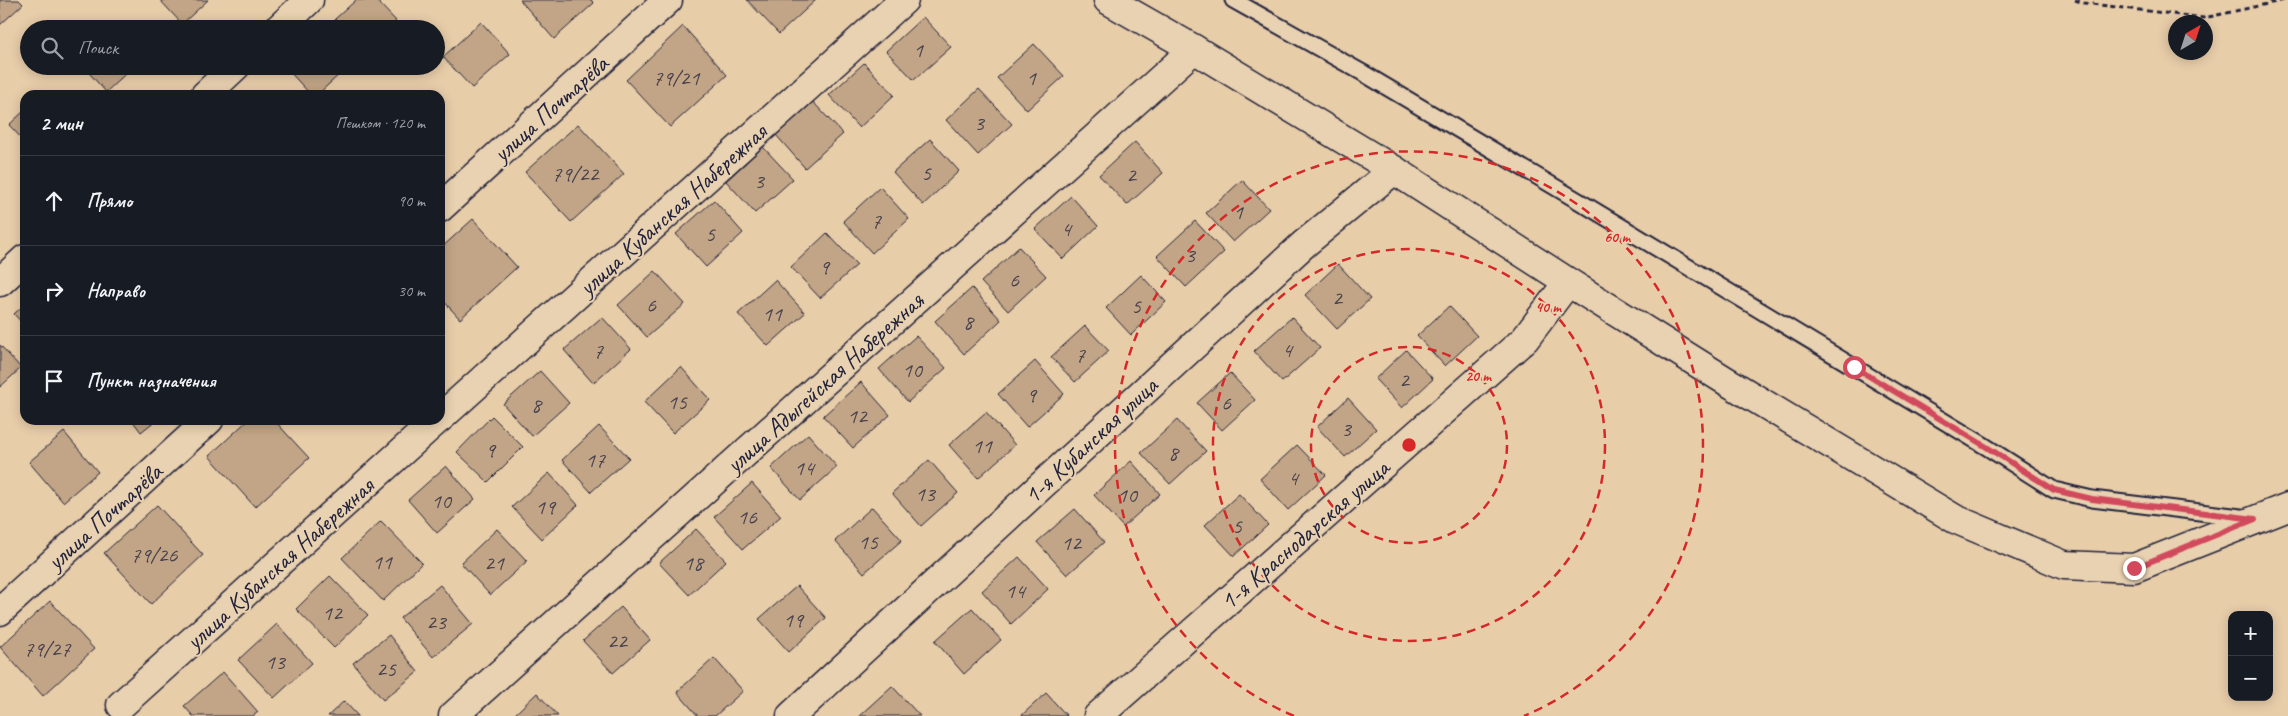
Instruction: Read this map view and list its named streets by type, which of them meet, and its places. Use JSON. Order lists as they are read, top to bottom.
{
  "streets": {
    "street": [
      "улица Почтарёва",
      "улица Кубанская Набережная",
      "улица Адыгейская Набережная",
      "1-я Кубанская улица",
      "1-я Краснодарская улица"
    ]
  },
  "house_numbers": [
    "1",
    "79/21",
    "1",
    "3",
    "5",
    "79/22",
    "2",
    "3",
    "1",
    "7",
    "4",
    "5",
    "3",
    "9",
    "6",
    "2",
    "6",
    "5",
    "11",
    "8",
    "4",
    "7",
    "7",
    "10",
    "2",
    "9",
    "15",
    "6",
    "8",
    "12",
    "3",
    "11",
    "9",
    "8",
    "17",
    "14",
    "4",
    "13",
    "10",
    "10",
    "19",
    "16",
    "5",
    "15",
    "12",
    "79/26",
    "11",
    "21",
    "18",
    "14",
    "12",
    "19",
    "23",
    "22",
    "79/27",
    "13",
    "25"
  ],
  "north": "top right",
  "page": {
    "search": "Поиск",
    "heading": ["2 мин", "Пешком · 120 m"],
    "list": [
      ["Прямо", "90 m"],
      ["Направо", "30 m"],
      "Пункт назначения"
    ],
    "map_buttons": ["+", "−"]
  },
  "rings": ["60 m", "40 m", "20 m"]
}
